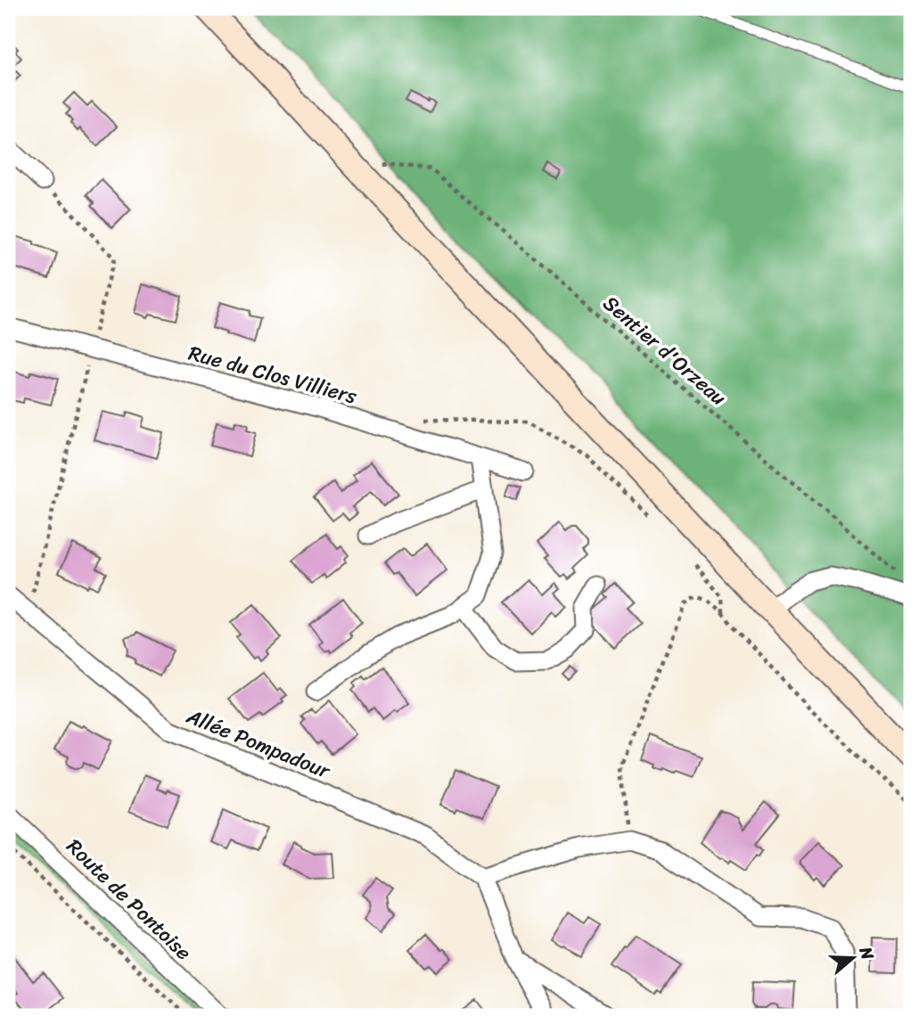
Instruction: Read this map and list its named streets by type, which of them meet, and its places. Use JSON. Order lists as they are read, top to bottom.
{
  "streets": {
    "street": ["Rue du Clos Villiers", "Allée Pompadour", "Route de Pontoise"],
    "path": ["Sentier d'Orzeau"]
  },
  "north": "right"
}
